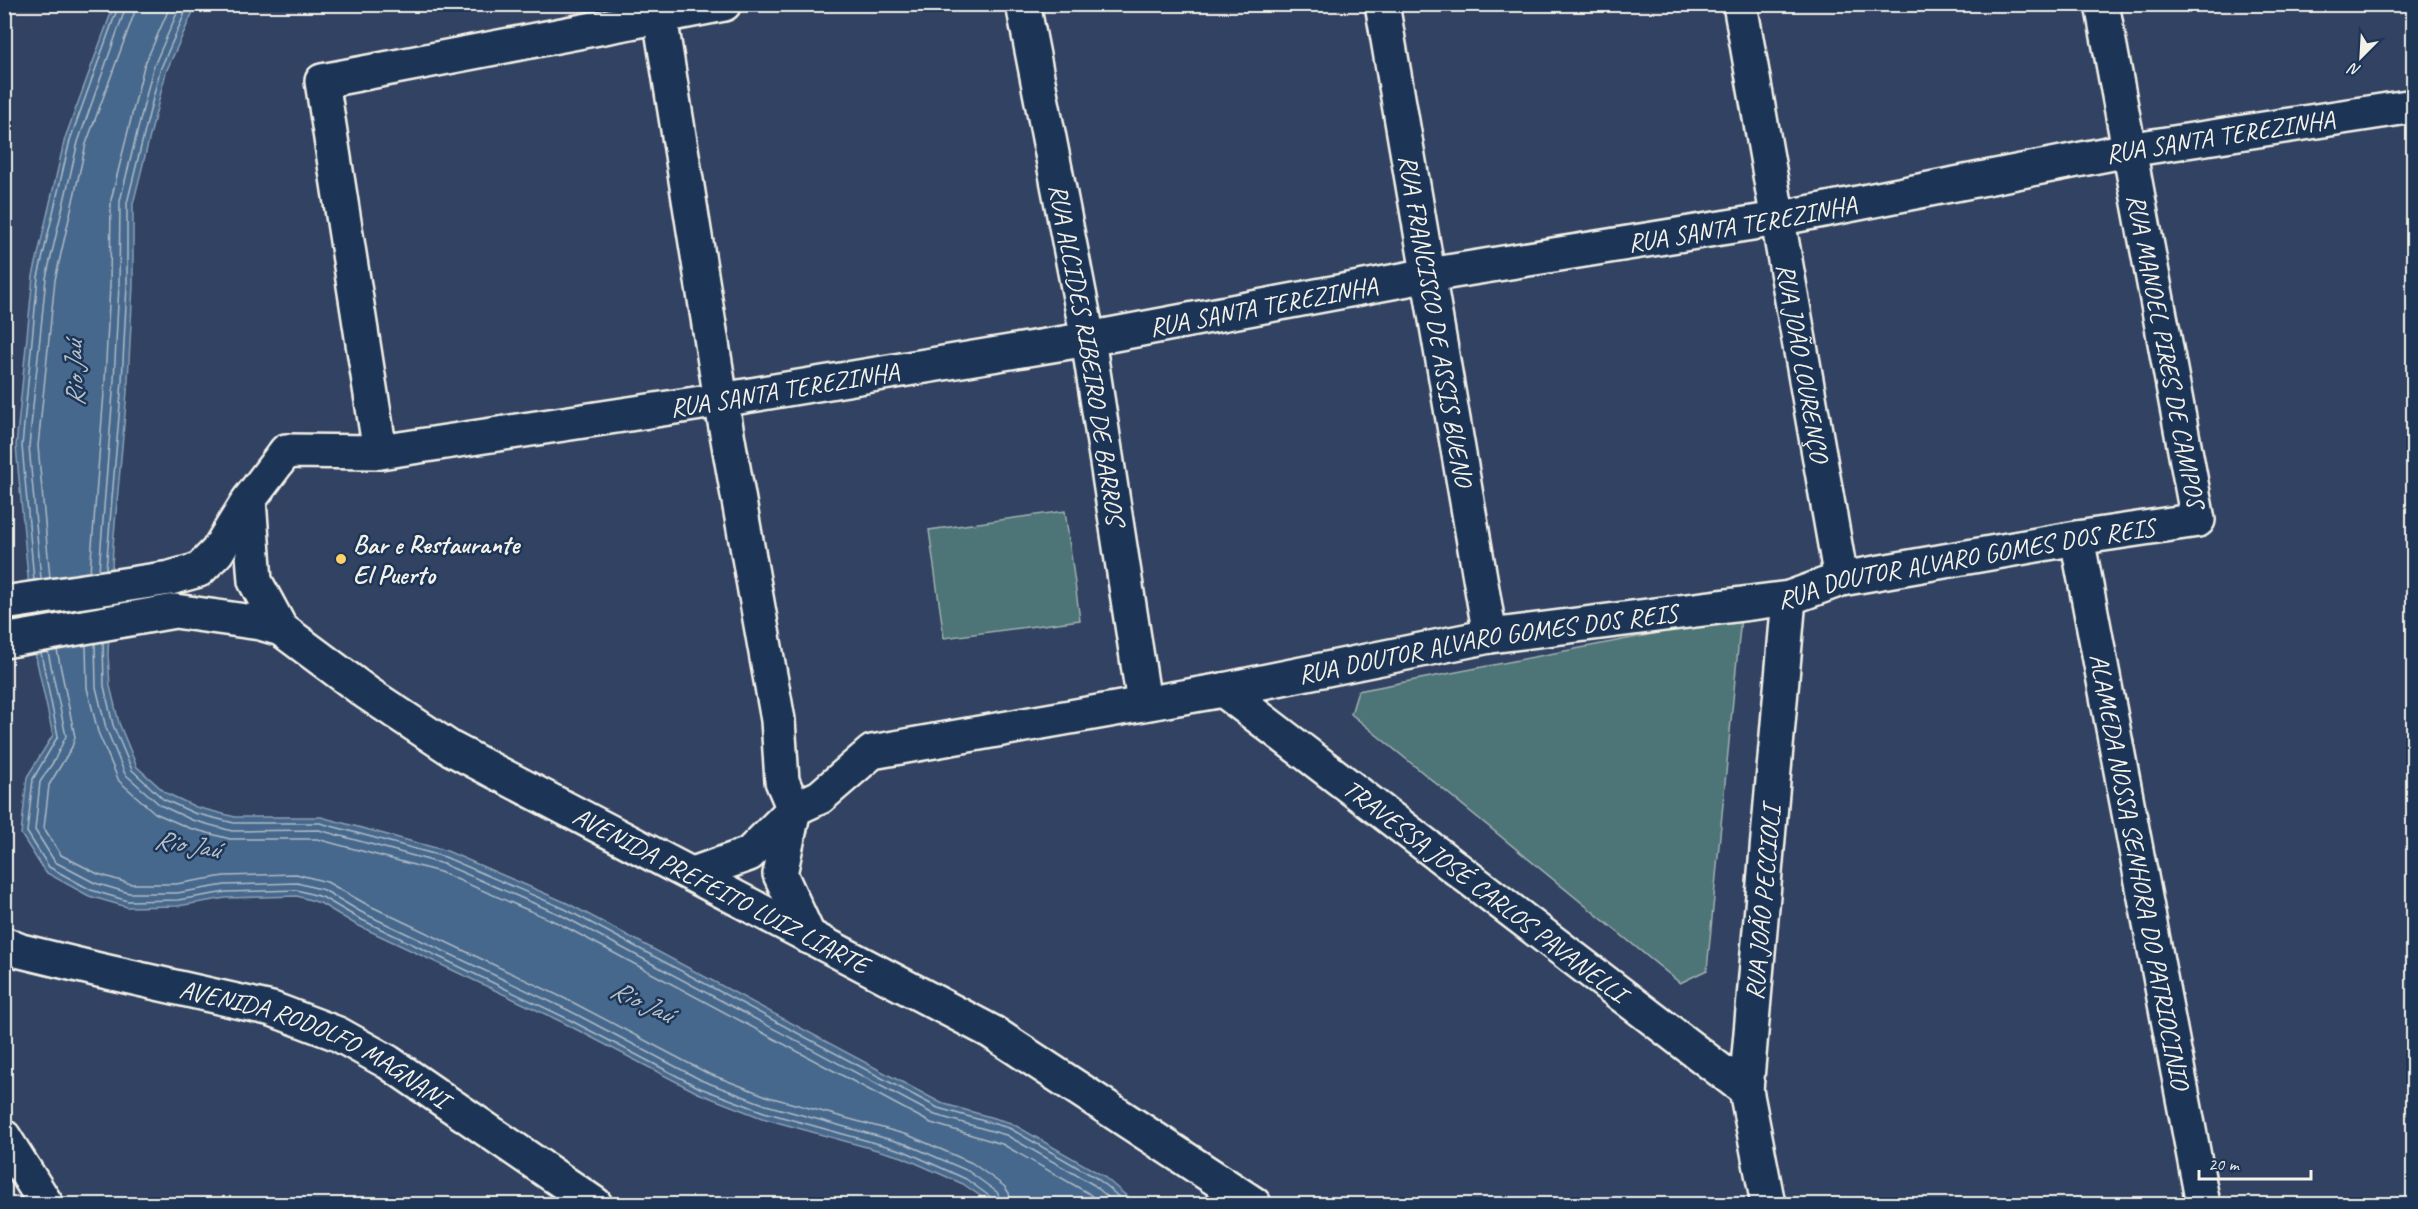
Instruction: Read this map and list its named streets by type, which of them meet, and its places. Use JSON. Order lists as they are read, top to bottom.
{
  "streets": {
    "street": [
      "RUA SANTA TEREZINHA",
      "RUA FRANCISCO DE ASSIS BUENO",
      "RUA MANOEL PIRES DE CAMPOS",
      "RUA ALCIDES RIBEIRO DE BARROS",
      "RUA JOÃO LOURENÇO",
      "RUA DOUTOR ALVARO GOMES DOS REIS",
      "ALAMEDA NOSSA SENHORA DO PATRIOCINIO",
      "AVENIDA PREFEITO LUIZ LIARTE",
      "TRAVESSA JOSÉ CARLOS PAVANELLI",
      "RUA JOÃO PECCIOLI",
      "AVENIDA RODOLFO MAGNANI"
    ]
  },
  "crossings": [
    ["RUA SANTA TEREZINHA", "RUA FRANCISCO DE ASSIS BUENO"],
    ["RUA SANTA TEREZINHA", "RUA MANOEL PIRES DE CAMPOS"],
    ["RUA SANTA TEREZINHA", "RUA ALCIDES RIBEIRO DE BARROS"],
    ["RUA SANTA TEREZINHA", "RUA JOÃO LOURENÇO"],
    ["RUA FRANCISCO DE ASSIS BUENO", "RUA DOUTOR ALVARO GOMES DOS REIS"],
    ["RUA MANOEL PIRES DE CAMPOS", "RUA DOUTOR ALVARO GOMES DOS REIS"],
    ["RUA ALCIDES RIBEIRO DE BARROS", "RUA DOUTOR ALVARO GOMES DOS REIS"],
    ["RUA JOÃO LOURENÇO", "RUA DOUTOR ALVARO GOMES DOS REIS"],
    ["RUA DOUTOR ALVARO GOMES DOS REIS", "ALAMEDA NOSSA SENHORA DO PATRIOCINIO"],
    ["RUA DOUTOR ALVARO GOMES DOS REIS", "AVENIDA PREFEITO LUIZ LIARTE"],
    ["RUA DOUTOR ALVARO GOMES DOS REIS", "TRAVESSA JOSÉ CARLOS PAVANELLI"],
    ["RUA DOUTOR ALVARO GOMES DOS REIS", "RUA JOÃO PECCIOLI"],
    ["TRAVESSA JOSÉ CARLOS PAVANELLI", "RUA JOÃO PECCIOLI"]
  ],
  "water": ["Rio Jaú"],
  "places": ["Bar e Restaurante El Puerto"],
  "scale_bar": "20 m",
  "north": "bottom left"
}
